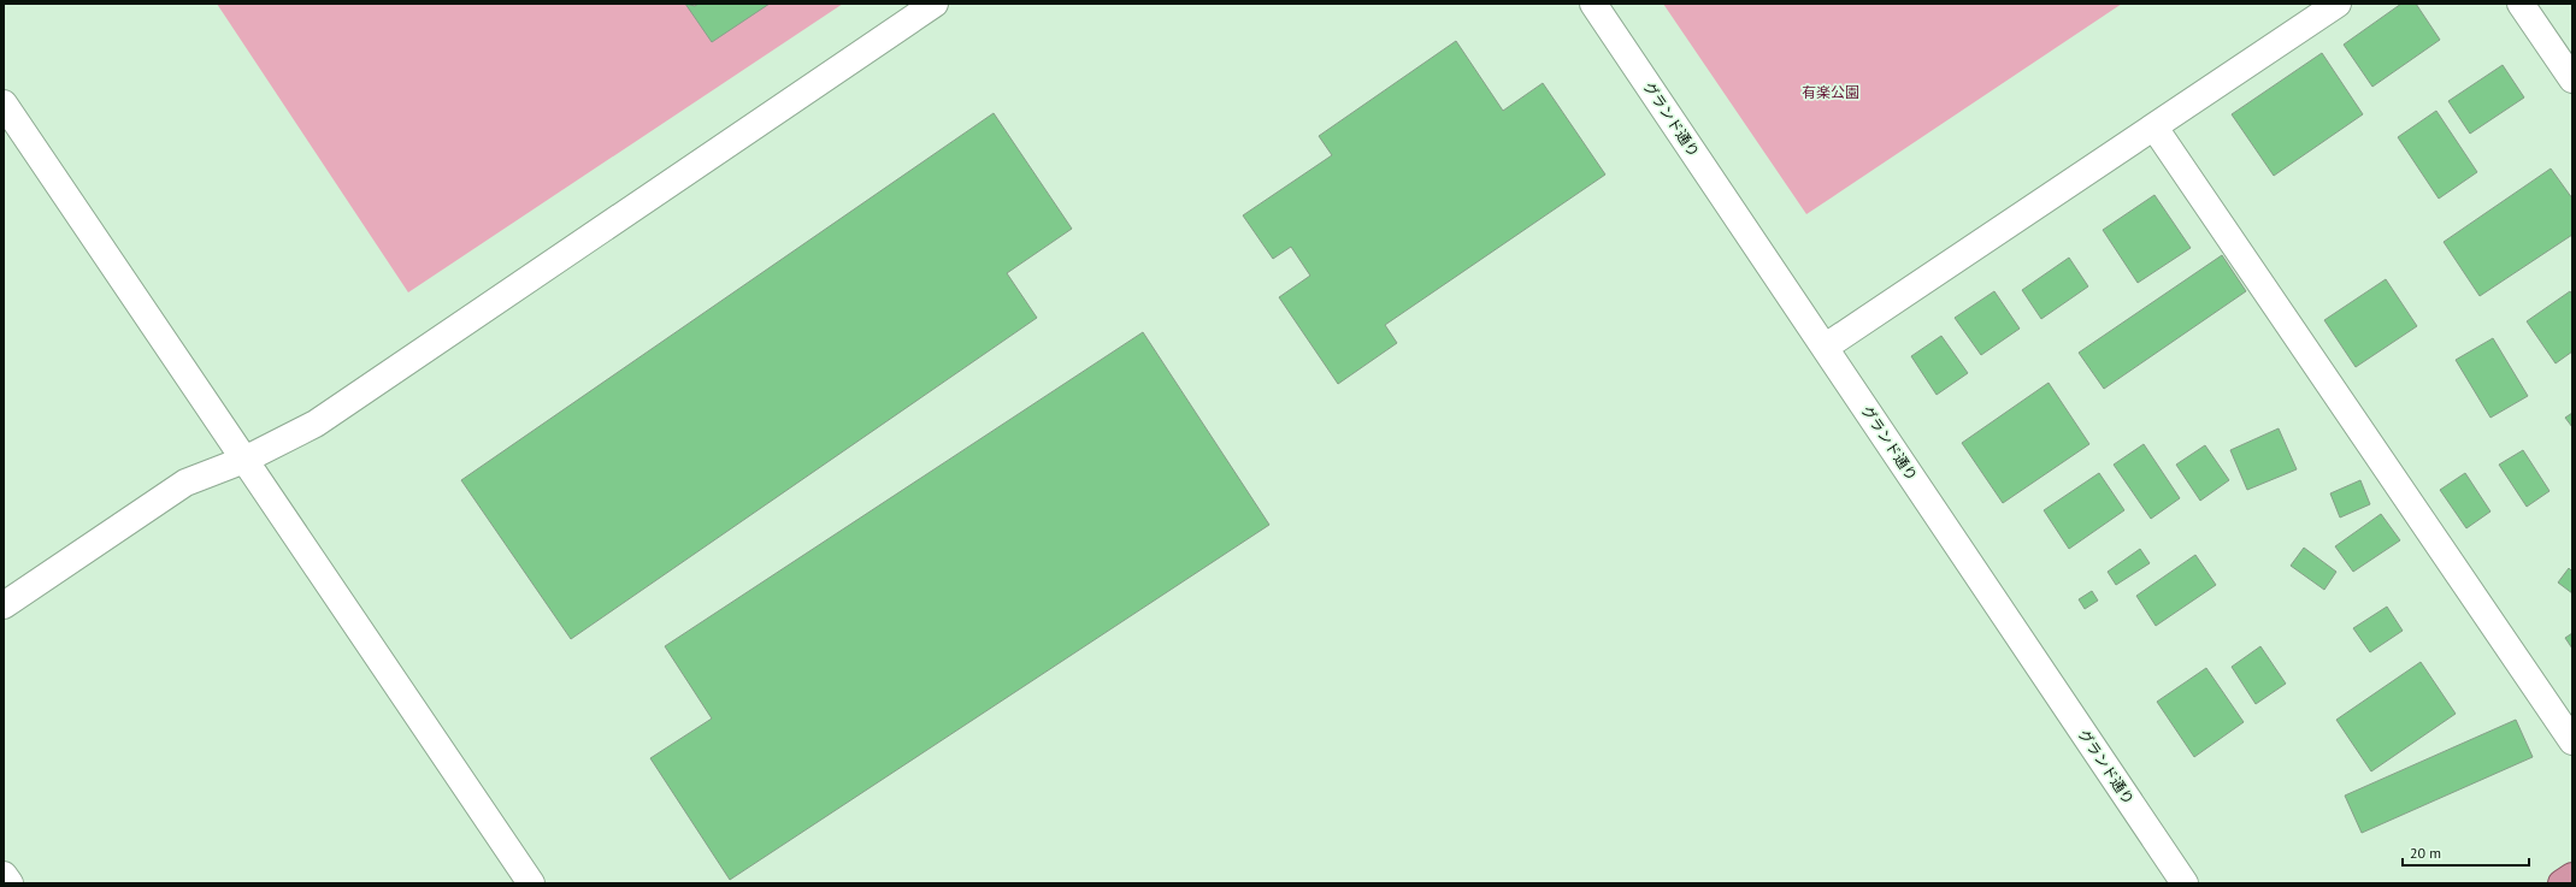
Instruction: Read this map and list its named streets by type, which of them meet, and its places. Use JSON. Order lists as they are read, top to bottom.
{
  "streets": {
    "street": ["グランド通り"]
  },
  "parks": ["有楽公園"],
  "scale_bar": "20 m"
}
